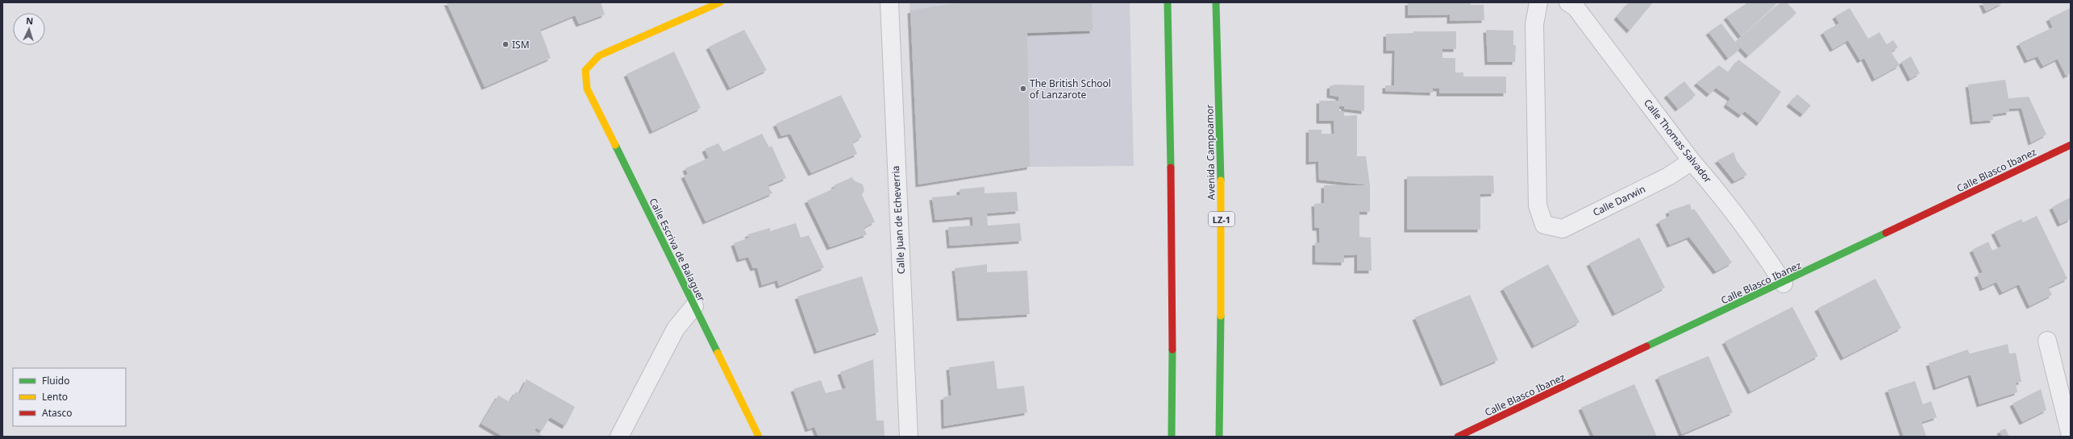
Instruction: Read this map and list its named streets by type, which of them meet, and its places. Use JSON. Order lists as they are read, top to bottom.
{
  "streets": {
    "main road": [
      "Avenida Campoamor",
      "Calle Blasco Ibanez",
      "LZ-1",
      "Calle Escriva de Balaguer"
    ],
    "street": ["Calle Thomas Salvador", "Calle Darwin", "Calle Juan de Echeverria"]
  },
  "crossings": [
    ["Calle Thomas Salvador", "Calle Blasco Ibanez"],
    ["Calle Thomas Salvador", "Calle Darwin"]
  ],
  "places": ["ISM", "The British School of Lanzarote"],
  "legend": ["Fluido", "Lento", "Atasco"],
  "north": "top"
}
